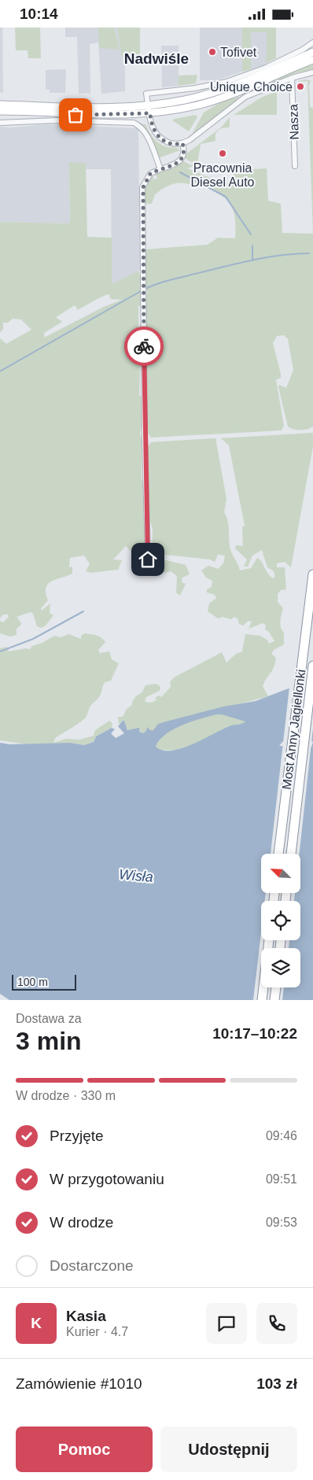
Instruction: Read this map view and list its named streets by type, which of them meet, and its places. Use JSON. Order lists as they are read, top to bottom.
{
  "streets": {
    "highway": ["Most Anny Jagiellonki"],
    "street": ["Nasza"]
  },
  "districts": ["Nadwiśle"],
  "water": ["Wisła"],
  "places": ["Tofivet", "Unique Choice", "Pracownia Diesel Auto"],
  "scale_bar": "100 m",
  "north": "top left",
  "page": {
    "status": "10:14",
    "scale": "100 m",
    "heading": ["3 min", "Dostawa za", "10:17–10:22"],
    "panel": [
      "Kasia",
      "Kurier · 4.7",
      "Zamówienie #1010",
      "103 zł"
    ],
    "bar": "W drodze · 330 m",
    "list": [
      ["Przyjęte", "09:46"],
      ["W przygotowaniu", "09:51"],
      ["W drodze", "09:53"],
      "Dostarczone"
    ],
    "round": "K",
    "buttons": ["Pomoc", "Udostępnij"]
  }
}
